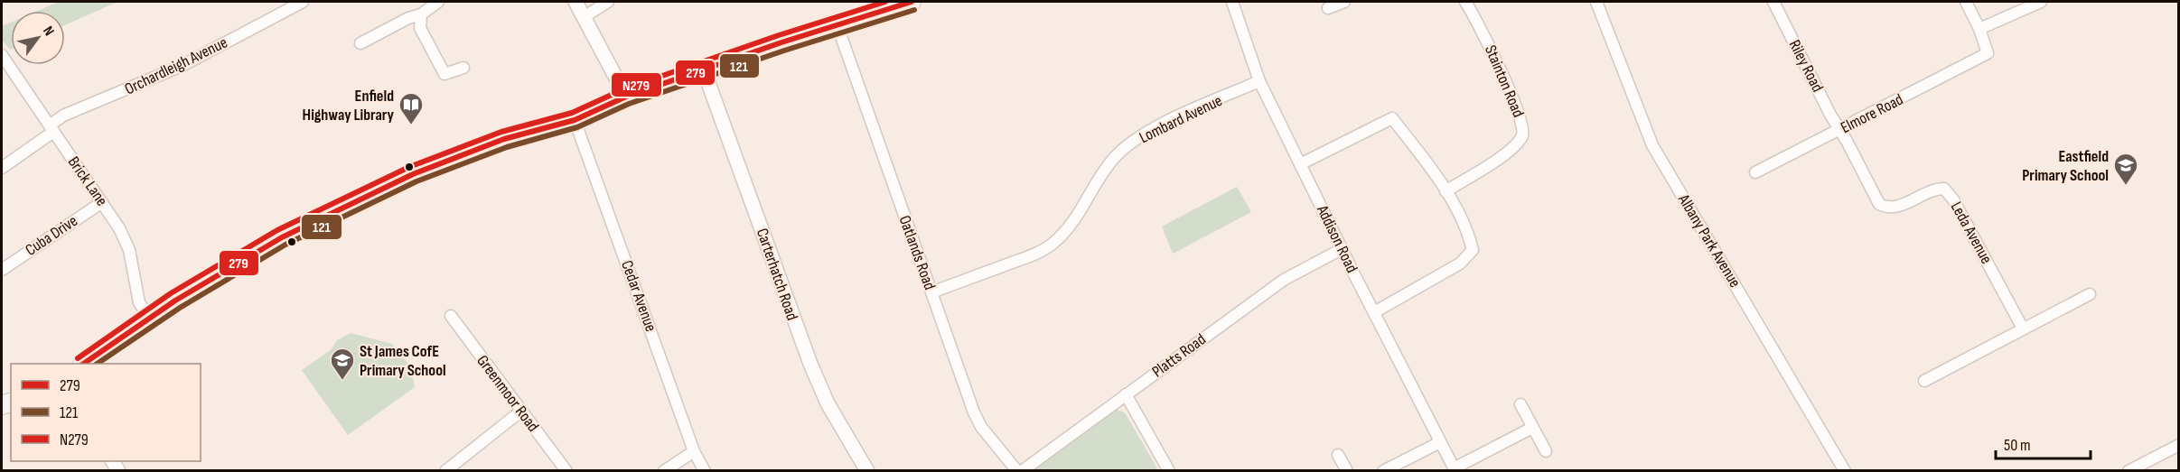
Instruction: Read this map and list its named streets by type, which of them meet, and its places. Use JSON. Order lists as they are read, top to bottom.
{
  "streets": {
    "street": [
      "Orchardleigh Avenue",
      "Riley Road",
      "Stainton Road",
      "Elmore Road",
      "Lombard Avenue",
      "Brick Lane",
      "Leda Avenue",
      "Cuba Drive",
      "Addison Road",
      "Albany Park Avenue",
      "Oatlands Road",
      "Carterhatch Road",
      "Cedar Avenue",
      "Platts Road",
      "Greenmoor Road"
    ]
  },
  "crossings": [
    ["Orchardleigh Avenue", "Brick Lane"],
    ["Riley Road", "Elmore Road"],
    ["Riley Road", "Leda Avenue"],
    ["Elmore Road", "Leda Avenue"],
    ["Lombard Avenue", "Addison Road"],
    ["Lombard Avenue", "Oatlands Road"],
    ["Brick Lane", "Cuba Drive"],
    ["Addison Road", "Platts Road"]
  ],
  "places": {
    "library": ["Enfield Highway Library"],
    "school or university": ["Eastfield Primary School", "St James CofE Primary School"]
  },
  "lines": ["transit line 279", "transit line N279", "transit line 121"],
  "legend": ["279", "121", "N279"],
  "scale_bar": "50 m",
  "north": "top right"
}
